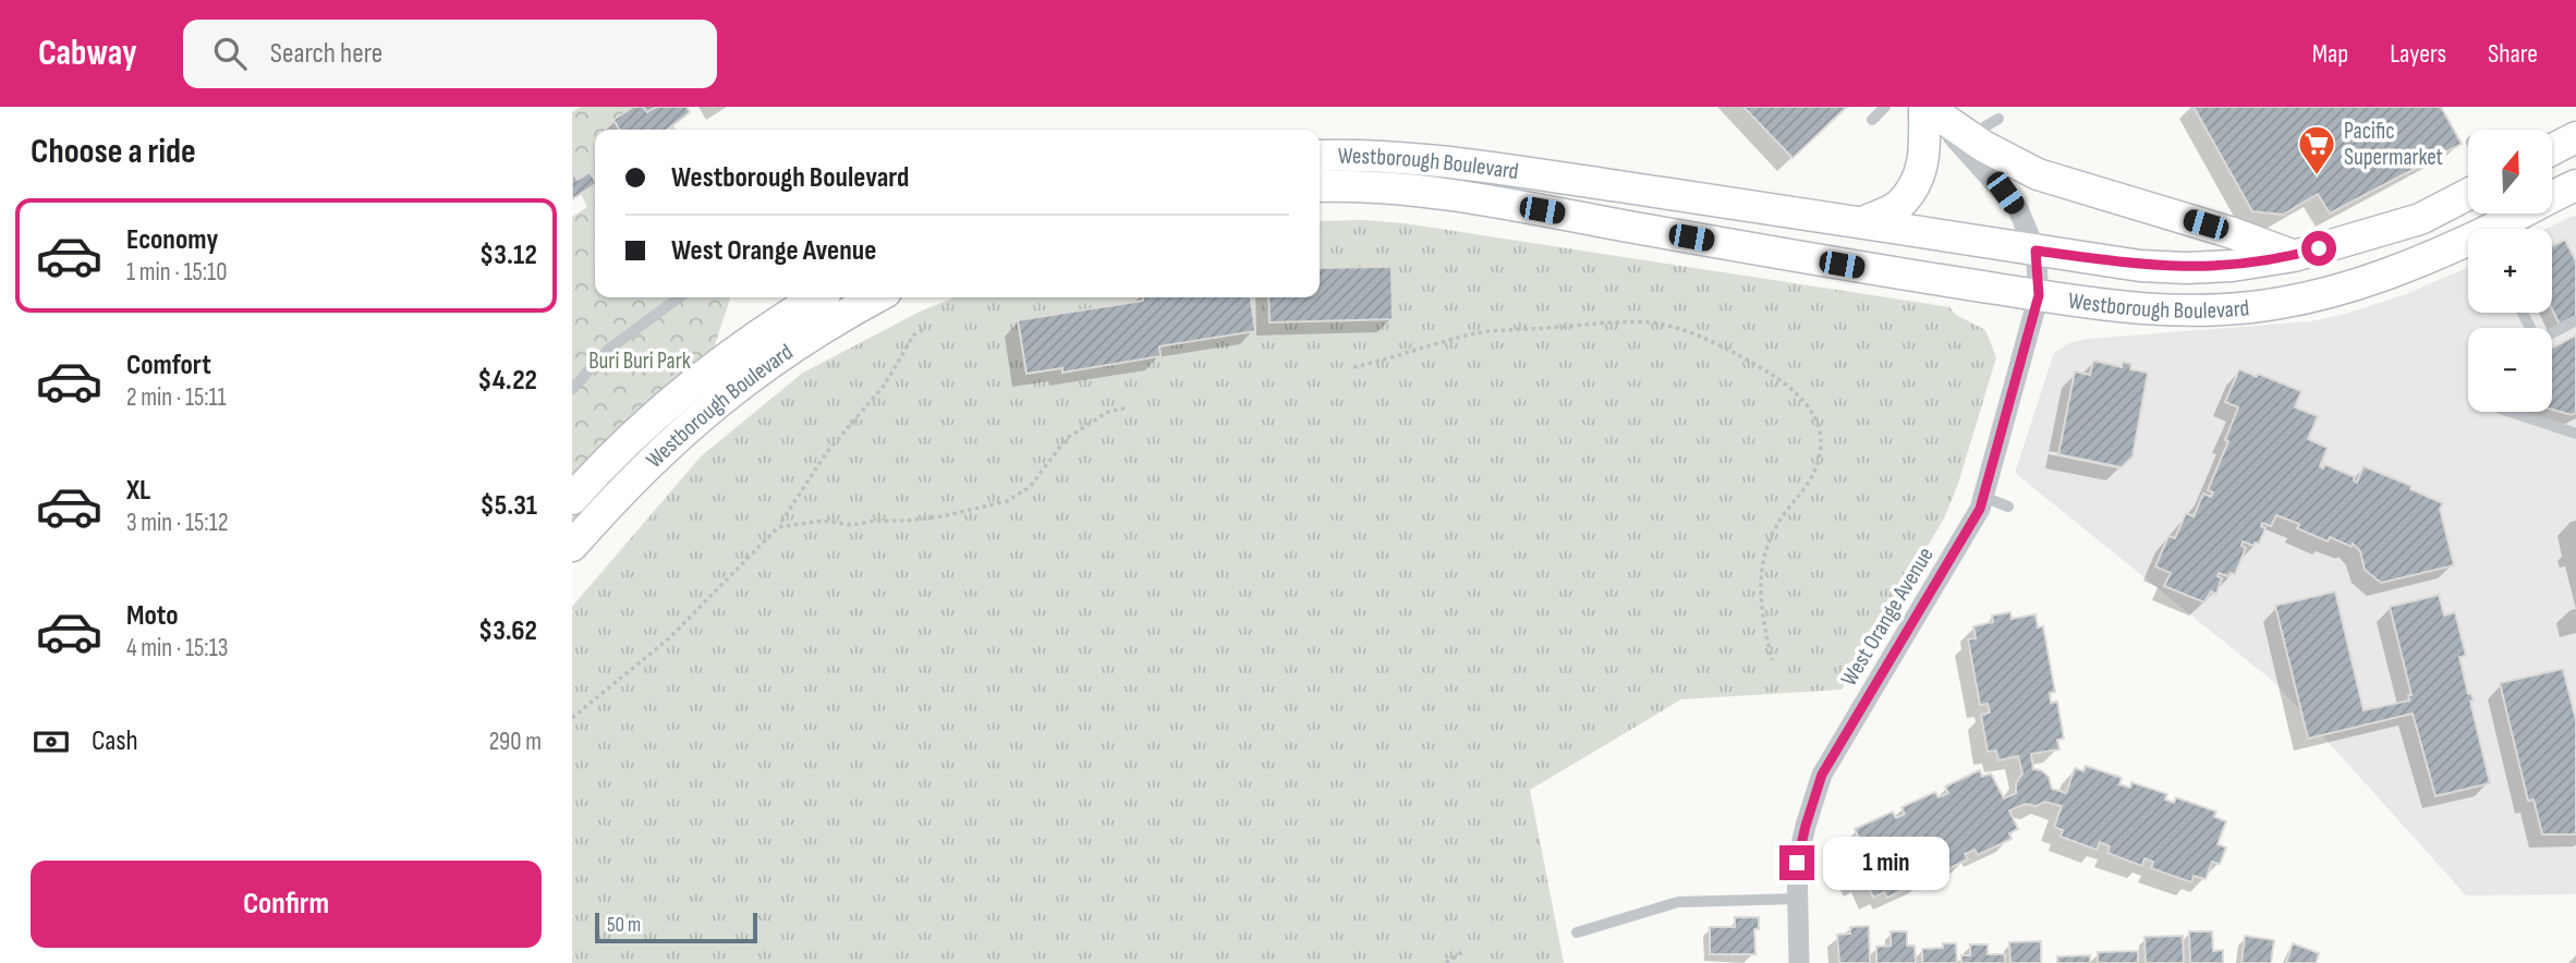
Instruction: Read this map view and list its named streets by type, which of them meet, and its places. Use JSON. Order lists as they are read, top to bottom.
{
  "streets": {
    "main road": ["Westborough Boulevard"],
    "street": ["West Orange Avenue"]
  },
  "crossings": [
    ["Westborough Boulevard", "West Orange Avenue"]
  ],
  "parks": ["Buri Buri Park"],
  "places": {
    "supermarket": ["Pacific Supermarket"]
  },
  "scale_bar": "50 m",
  "north": "top",
  "page": {
    "header": "Cabway",
    "search": "Search here",
    "nav": ["Map", "Layers", "Share"],
    "heading": "Choose a ride",
    "map_buttons": ["+", "−"],
    "banner": ["Westborough Boulevard", "West Orange Avenue"],
    "list": [
      {
        "name": "Economy",
        "note": "1 min · 15:10",
        "value": "$3.12"
      },
      {
        "name": "Comfort",
        "note": "2 min · 15:11",
        "value": "$4.22"
      },
      {
        "name": "XL",
        "note": "3 min · 15:12",
        "value": "$5.31"
      },
      {
        "name": "Moto",
        "note": "4 min · 15:13",
        "value": "$3.62"
      }
    ],
    "pay": ["Cash", "290 m"],
    "bubble": "1 min",
    "buttons": "Confirm",
    "scale": "50 m"
  }
}
